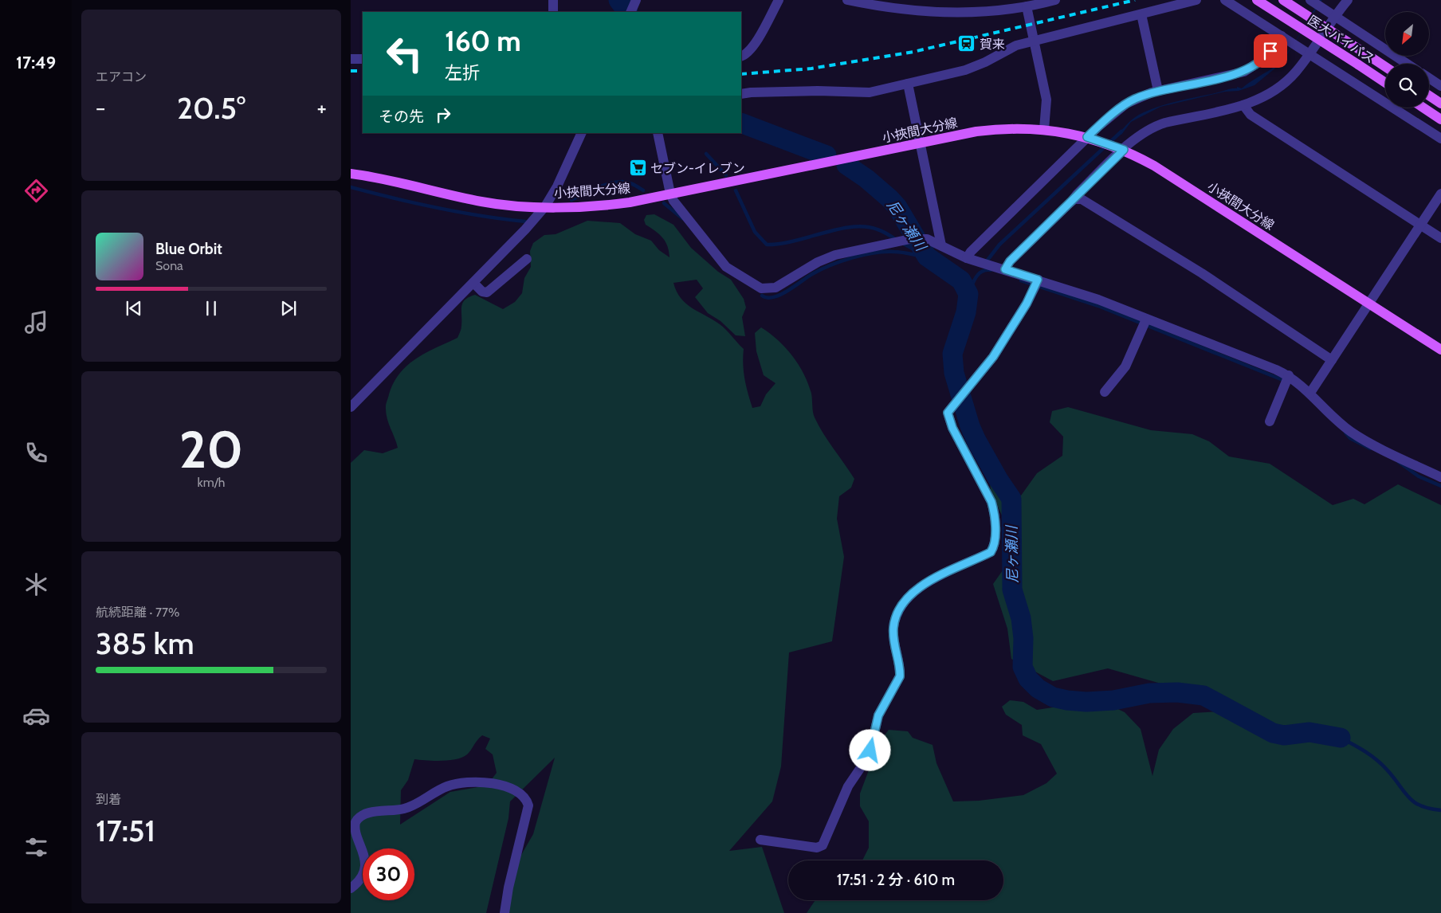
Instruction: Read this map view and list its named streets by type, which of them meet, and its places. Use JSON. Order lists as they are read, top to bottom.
{
  "streets": {
    "main road": ["医大バイパス", "小挾間大分線"]
  },
  "water": ["尼ヶ瀬川"],
  "places": {
    "station": ["賀来"],
    "supermarket": ["セブン-イレブン"]
  },
  "north": "bottom left",
  "page": {
    "tabs": "17:49",
    "tile": [
      "エアコン",
      ["20", "km/h"],
      ["航続距離 · 77%", "385 km"],
      ["到着", "17:51"]
    ],
    "turn": ["160 m", "左折"],
    "heat": ["−", "20.5°", "+"],
    "then": "その先",
    "song": ["Blue Orbit", "Sona"],
    "limit": "30",
    "trip": "17:51 · 2 分 · 610 m"
  }
}
